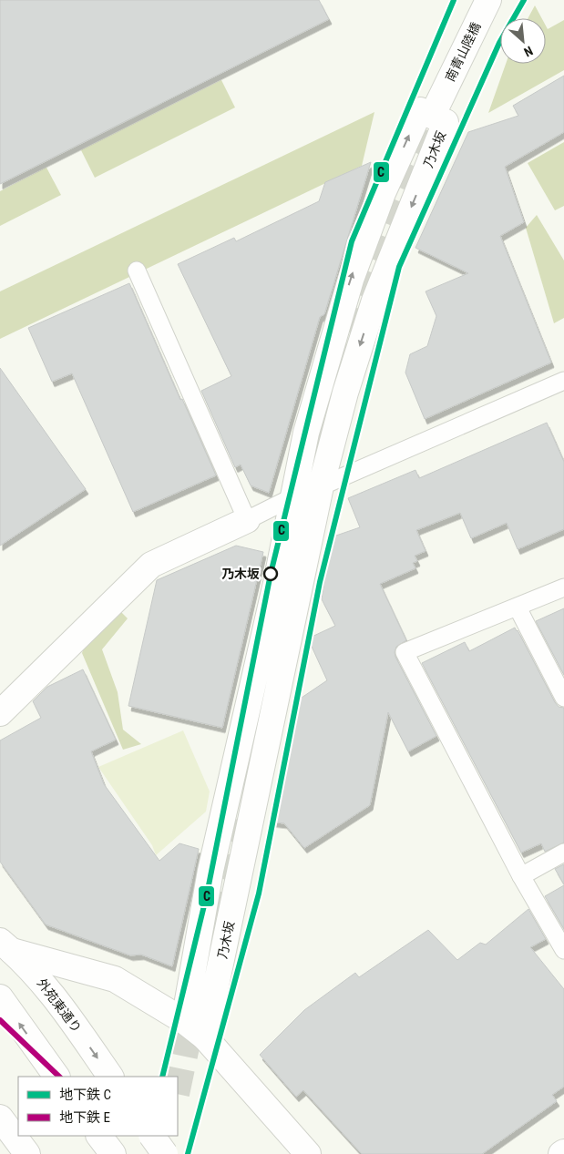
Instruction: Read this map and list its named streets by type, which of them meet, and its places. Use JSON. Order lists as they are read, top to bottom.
{
  "streets": {
    "street": ["南青山陸橋", "乃木坂", "外苑東通り"]
  },
  "places": ["乃木坂"],
  "lines": ["metro line C", "metro line E"],
  "legend": ["地下鉄 C", "地下鉄 E"],
  "north": "bottom right"
}
